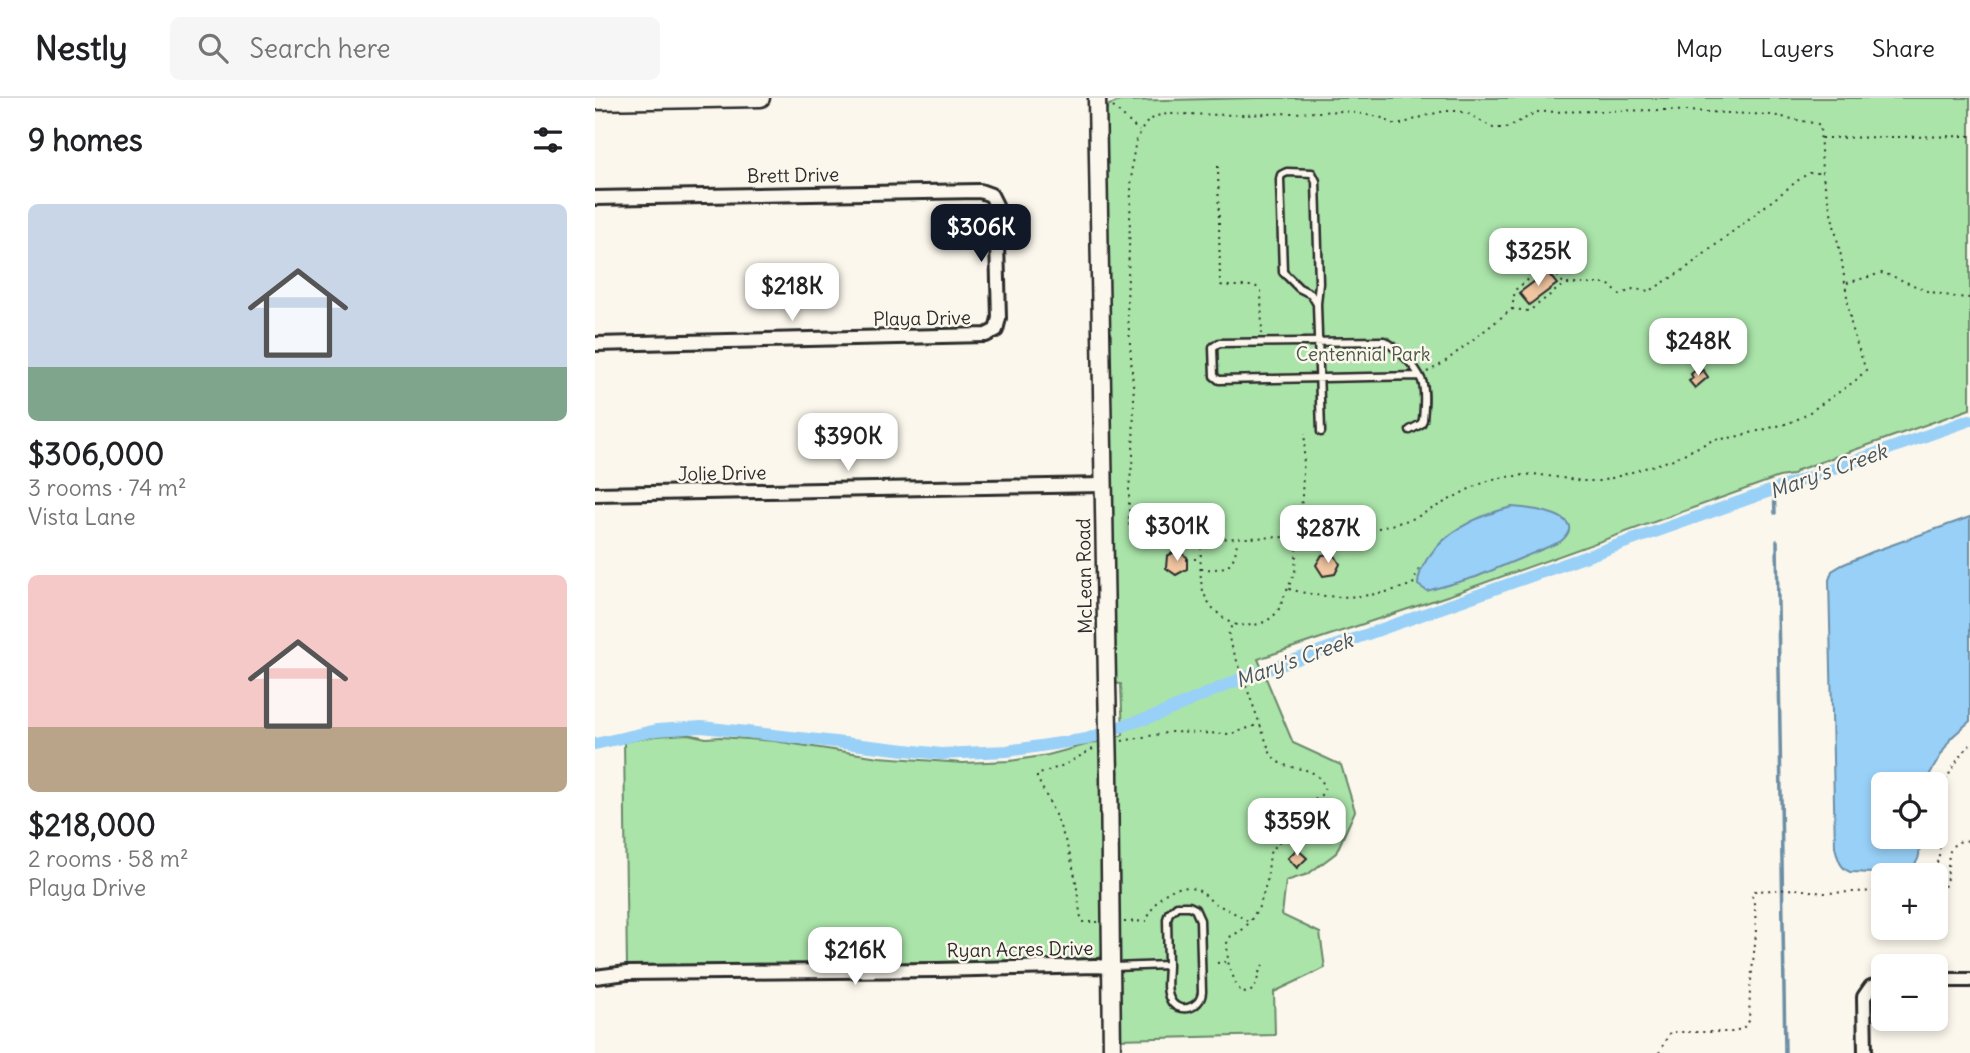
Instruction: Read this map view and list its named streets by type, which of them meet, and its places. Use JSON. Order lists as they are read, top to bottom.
{
  "streets": {
    "street": [
      "Brett Drive",
      "Playa Drive",
      "Jolie Drive",
      "McLean Road",
      "Ryan Acres Drive"
    ]
  },
  "crossings": [
    ["Brett Drive", "Playa Drive"],
    ["Jolie Drive", "McLean Road"],
    ["McLean Road", "Ryan Acres Drive"]
  ],
  "water": ["Mary's Creek"],
  "parks": ["Centennial Park"],
  "page": {
    "header": "Nestly",
    "search": "Search here",
    "nav": ["Map", "Layers", "Share"],
    "heading": "9 homes",
    "list": [
      {
        "name": "$306,000",
        "note": "3 rooms · 74 m² · Vista Lane"
      },
      {
        "name": "$218,000",
        "note": "2 rooms · 58 m² · Playa Drive"
      }
    ],
    "price": [
      "$306K",
      "$325K",
      "$218K",
      "$248K",
      "$390K",
      "$301K",
      "$287K",
      "$359K",
      "$216K"
    ],
    "map_buttons": ["+", "−"]
  }
}
